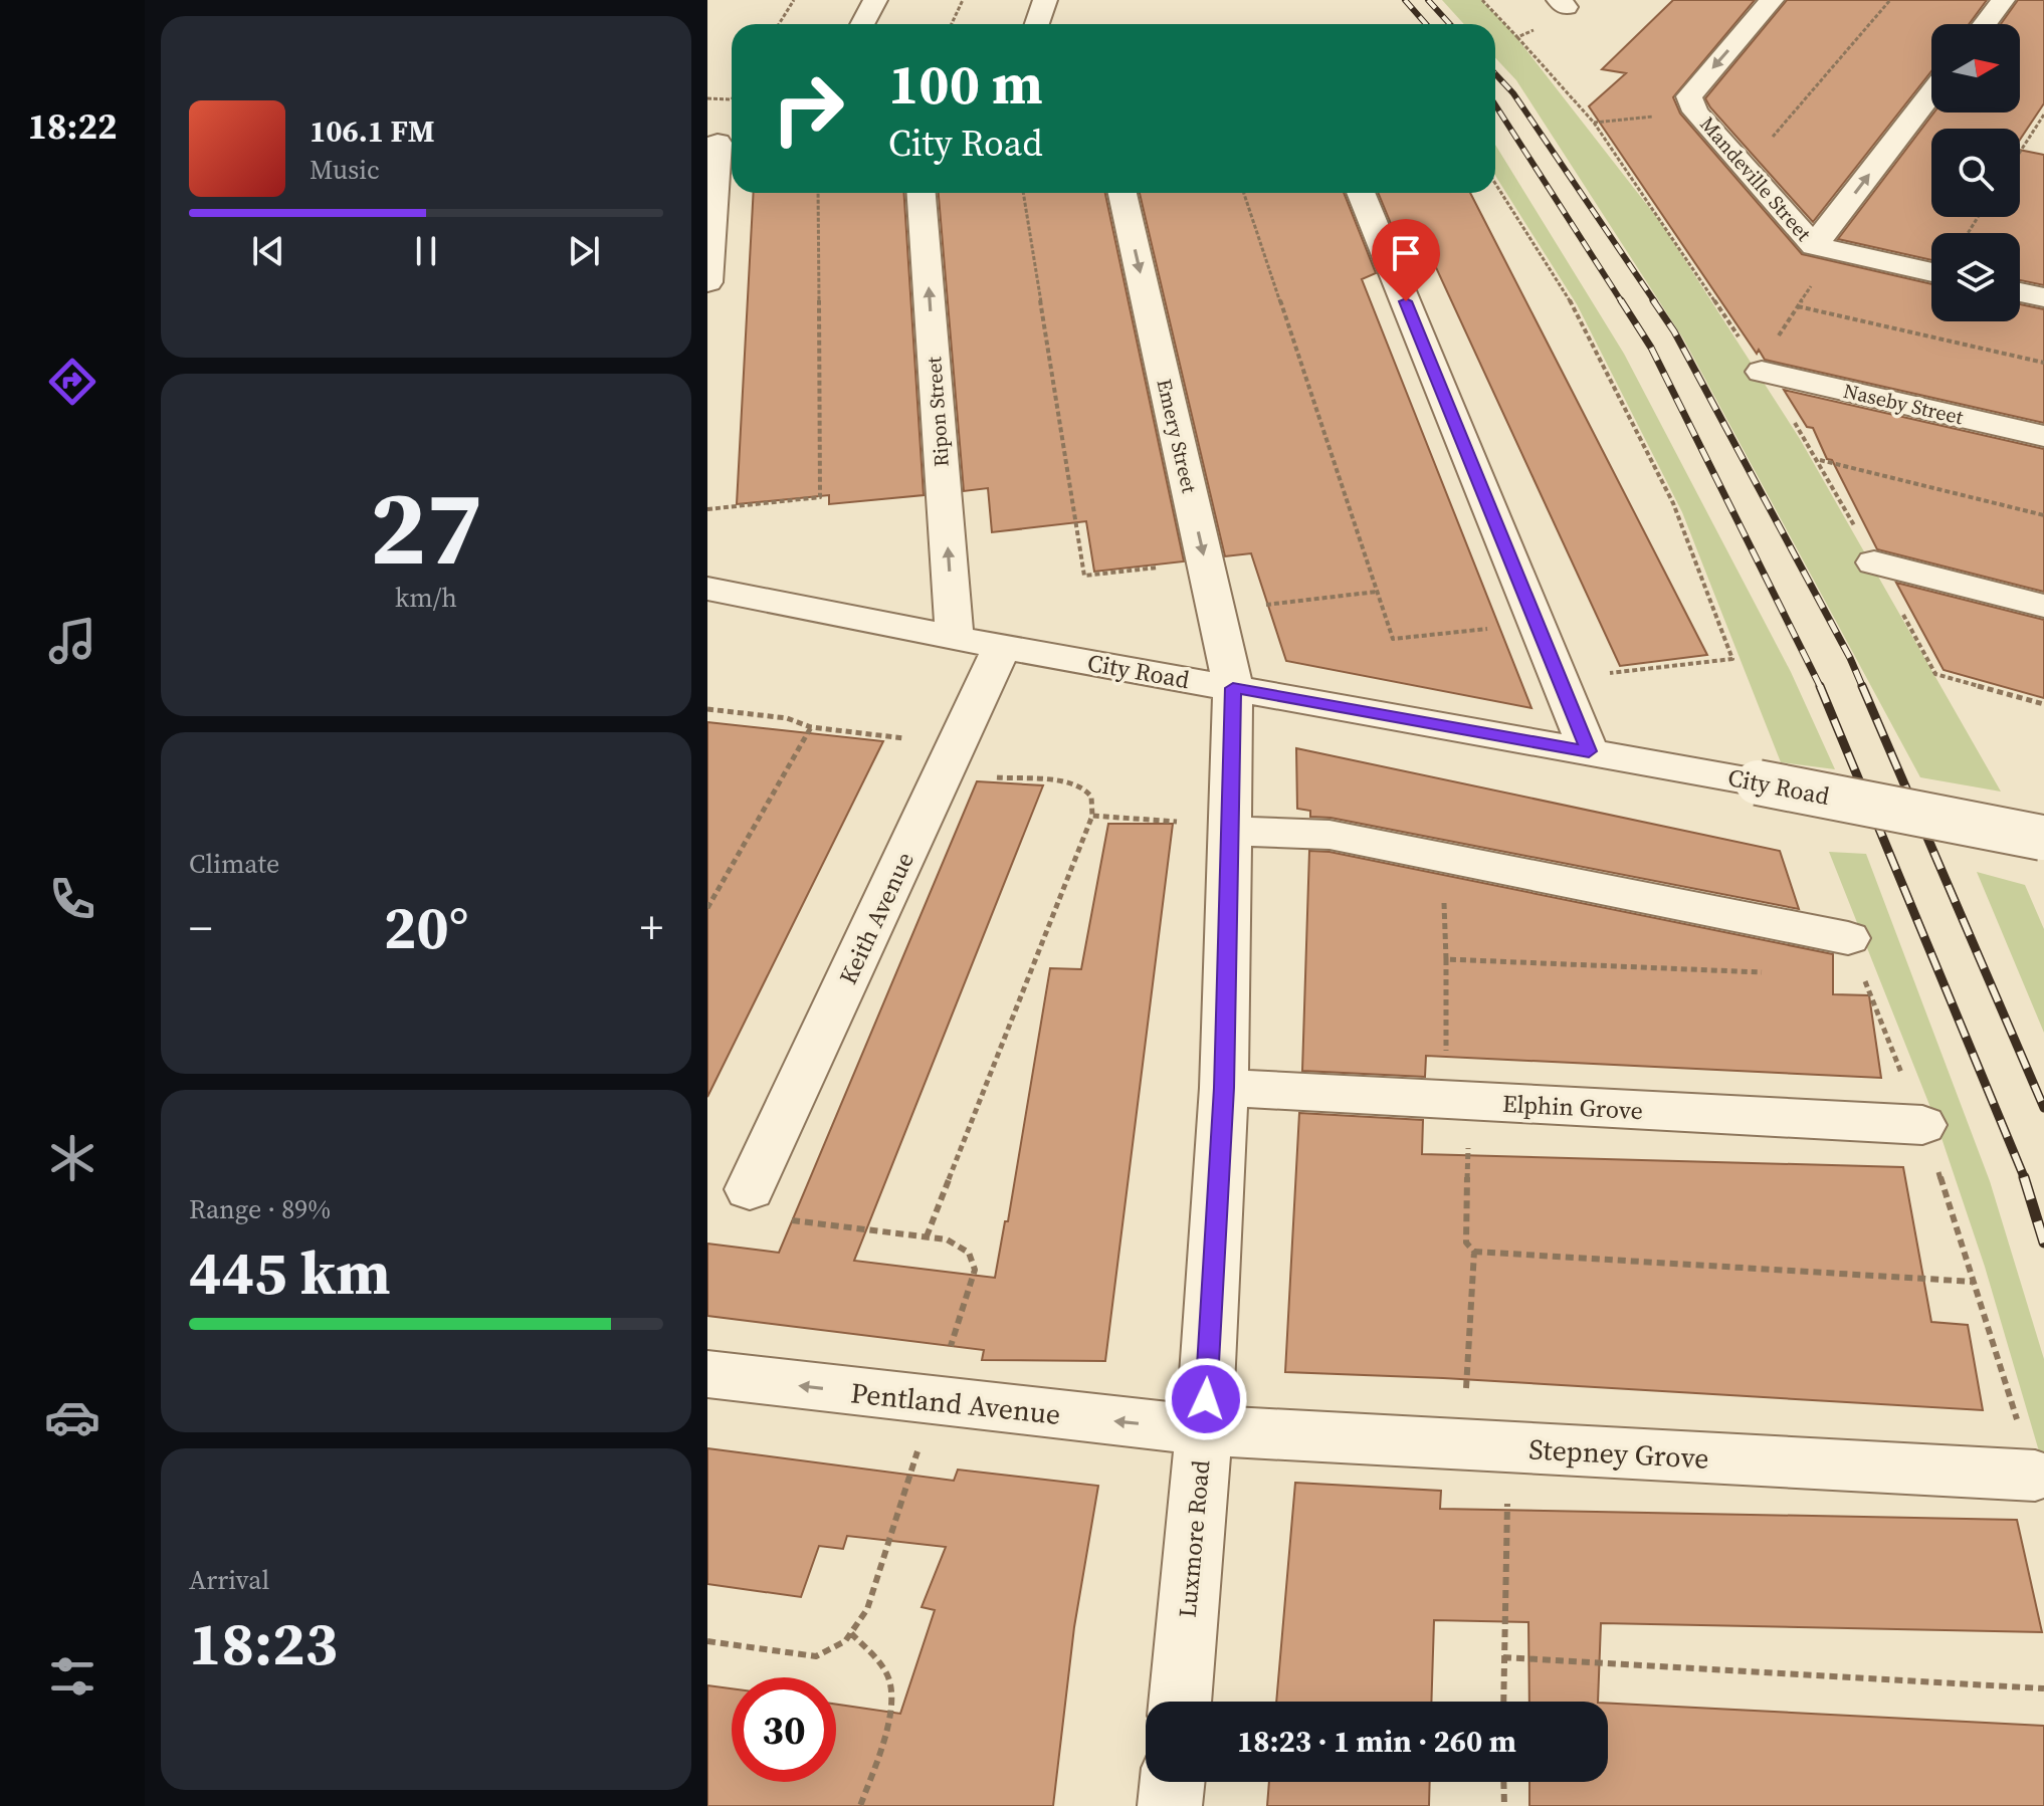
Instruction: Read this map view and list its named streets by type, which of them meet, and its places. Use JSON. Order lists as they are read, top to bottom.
{
  "streets": {
    "street": [
      "Mandeville Street",
      "Naseby Street",
      "Ripon Street",
      "Emery Street",
      "City Road",
      "Keith Avenue",
      "Elphin Grove",
      "Pentland Avenue",
      "Stepney Grove",
      "Luxmore Road"
    ]
  },
  "crossings": [
    ["Ripon Street", "City Road"],
    ["Emery Street", "City Road"],
    ["Emery Street", "Luxmore Road"],
    ["City Road", "Keith Avenue"],
    ["City Road", "Luxmore Road"],
    ["Elphin Grove", "Luxmore Road"],
    ["Pentland Avenue", "Stepney Grove"],
    ["Pentland Avenue", "Luxmore Road"],
    ["Stepney Grove", "Luxmore Road"]
  ],
  "one_way": ["Mandeville Street", "Ripon Street", "Pentland Avenue"],
  "north": "right",
  "page": {
    "tabs": "18:22",
    "turn": ["100 m", "City Road"],
    "song": ["106.1 FM", "Music"],
    "tile": [
      ["27", "km/h"],
      "Climate",
      ["Range · 89%", "445 km"],
      ["Arrival", "18:23"]
    ],
    "heat": ["−", "20°", "+"],
    "limit": "30",
    "trip": "18:23 · 1 min · 260 m"
  }
}
